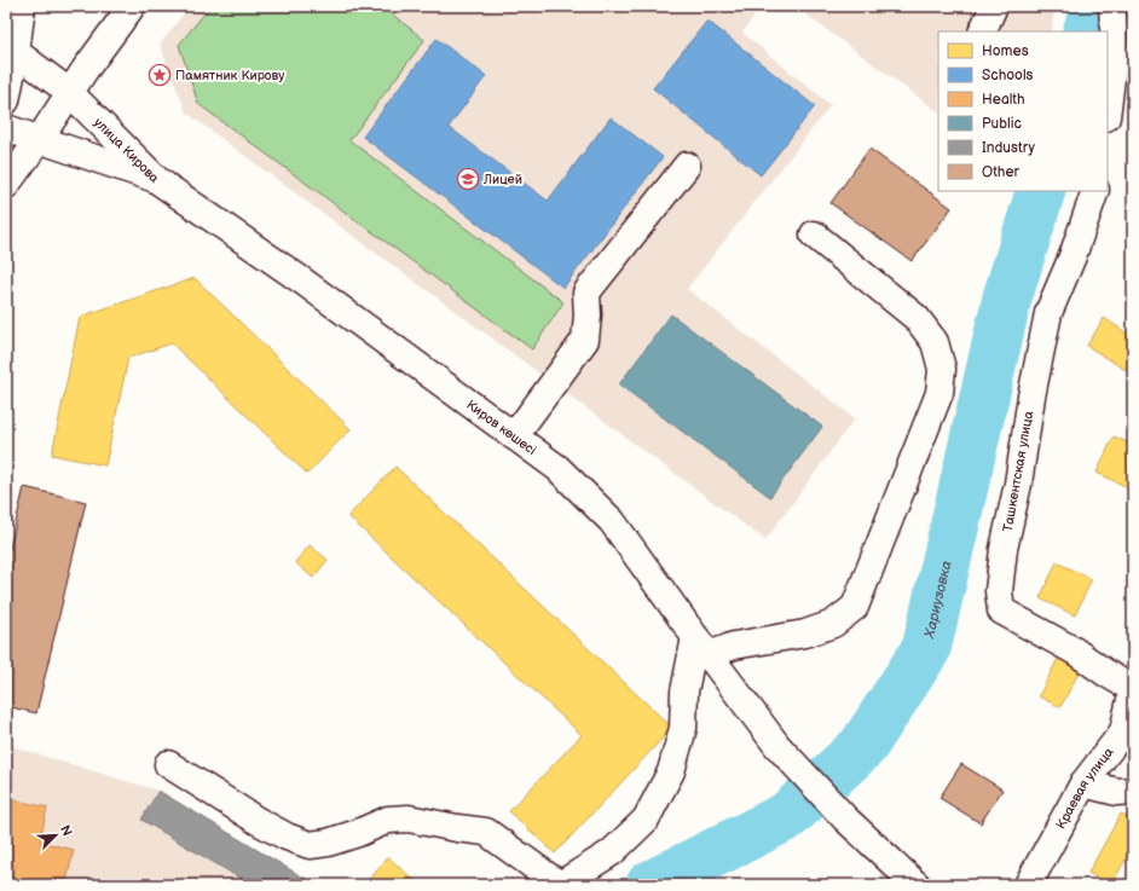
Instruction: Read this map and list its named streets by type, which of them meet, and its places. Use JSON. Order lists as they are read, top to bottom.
{
  "streets": {
    "street": [
      "улица Кирова",
      "Киров көшесі",
      "Ташкентская улица",
      "Краевая улица"
    ]
  },
  "crossings": [
    ["улица Кирова", "Киров көшесі"],
    ["Ташкентская улица", "Краевая улица"]
  ],
  "water": ["Хариузовка"],
  "places": {
    "place": ["Памятник Кирову"],
    "school or university": ["Лицей"]
  },
  "legend": [
    "Homes",
    "Schools",
    "Health",
    "Public",
    "Industry",
    "Other"
  ],
  "north": "top right"
}
